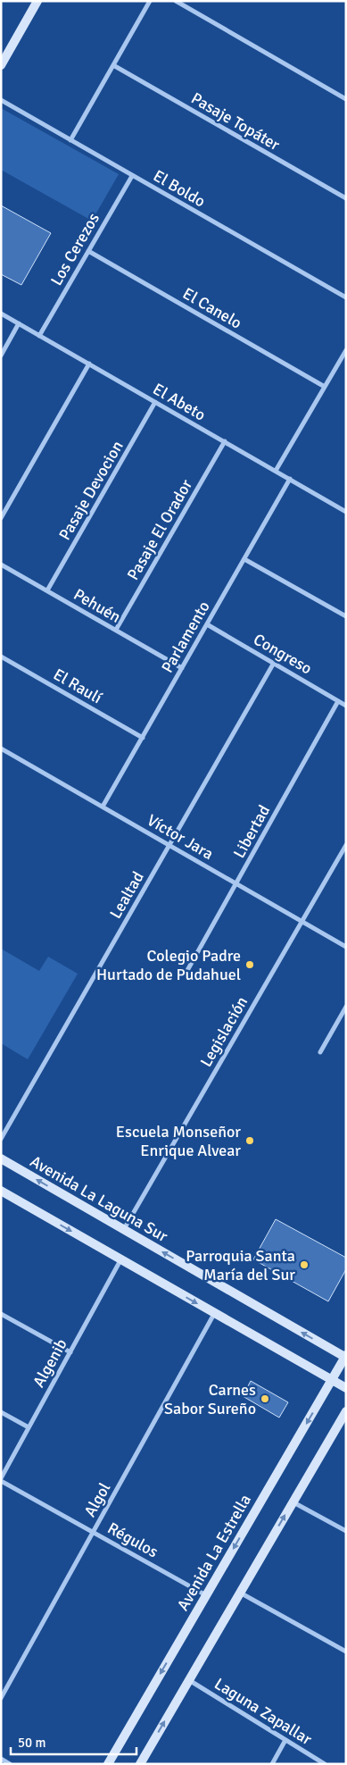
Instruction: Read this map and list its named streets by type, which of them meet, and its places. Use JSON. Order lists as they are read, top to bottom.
{
  "streets": {
    "main road": ["Avenida La Laguna Sur", "Avenida La Estrella"],
    "street": [
      "Pasaje Topáter",
      "El Boldo",
      "Los Cerezos",
      "El Canelo",
      "El Abeto",
      "Pasaje Devocion",
      "Pasaje El Orador",
      "Pehuén",
      "Parlamento",
      "Congreso",
      "El Raulí",
      "Libertad",
      "Víctor Jara",
      "Lealtad",
      "Legislación",
      "Algenib",
      "Algol",
      "Régulos",
      "Laguna Zapallar"
    ]
  },
  "crossings": [
    ["El Boldo", "Los Cerezos"],
    ["Los Cerezos", "El Canelo"],
    ["Los Cerezos", "El Abeto"],
    ["El Abeto", "Pasaje Devocion"],
    ["El Abeto", "Pasaje El Orador"],
    ["El Abeto", "Parlamento"],
    ["Pasaje Devocion", "Pehuén"],
    ["Pasaje El Orador", "Pehuén"],
    ["Pehuén", "Parlamento"],
    ["Parlamento", "Congreso"],
    ["Parlamento", "El Raulí"],
    ["Parlamento", "Víctor Jara"],
    ["Congreso", "Libertad"],
    ["Congreso", "Lealtad"],
    ["Libertad", "Víctor Jara"],
    ["Víctor Jara", "Lealtad"],
    ["Víctor Jara", "Legislación"],
    ["Legislación", "Avenida La Laguna Sur"],
    ["Avenida La Laguna Sur", "Avenida La Estrella"],
    ["Algenib", "Régulos"],
    ["Algol", "Régulos"],
    ["Régulos", "Avenida La Estrella"]
  ],
  "places": [
    "Colegio Padre Hurtado de Pudahuel",
    "Escuela Monseñor Enrique Alvear",
    "Parroquia Santa María del Sur",
    "Carnes Sabor Sureño"
  ],
  "scale_bar": "50 m"
}
